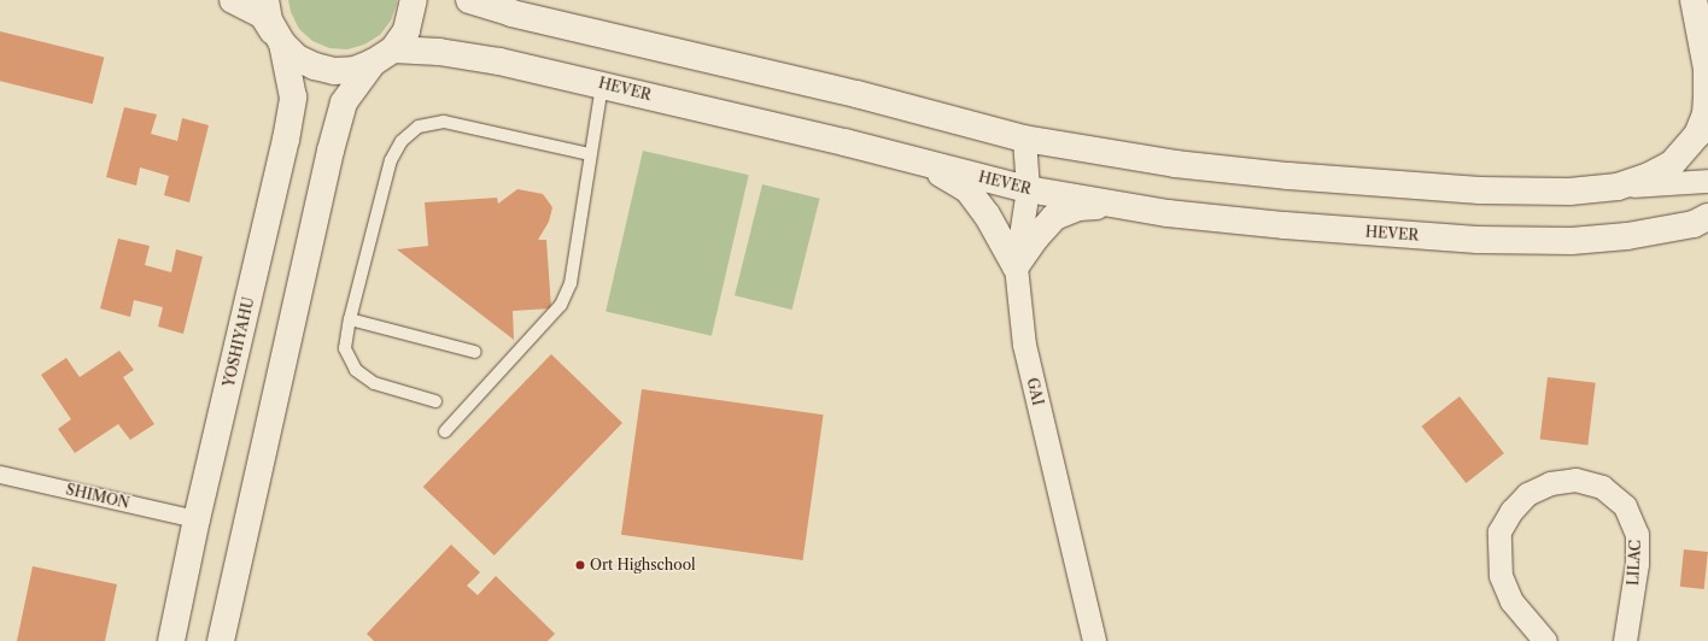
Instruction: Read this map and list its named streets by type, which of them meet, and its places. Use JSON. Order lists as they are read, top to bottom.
{
  "streets": {
    "street": [
      "HEVER",
      "YOSHIYAHU",
      "GAI",
      "SHIMON",
      "LILAC"
    ]
  },
  "crossings": [
    ["HEVER", "GAI"],
    ["YOSHIYAHU", "SHIMON"]
  ],
  "places": ["Ort Highschool"]
}
